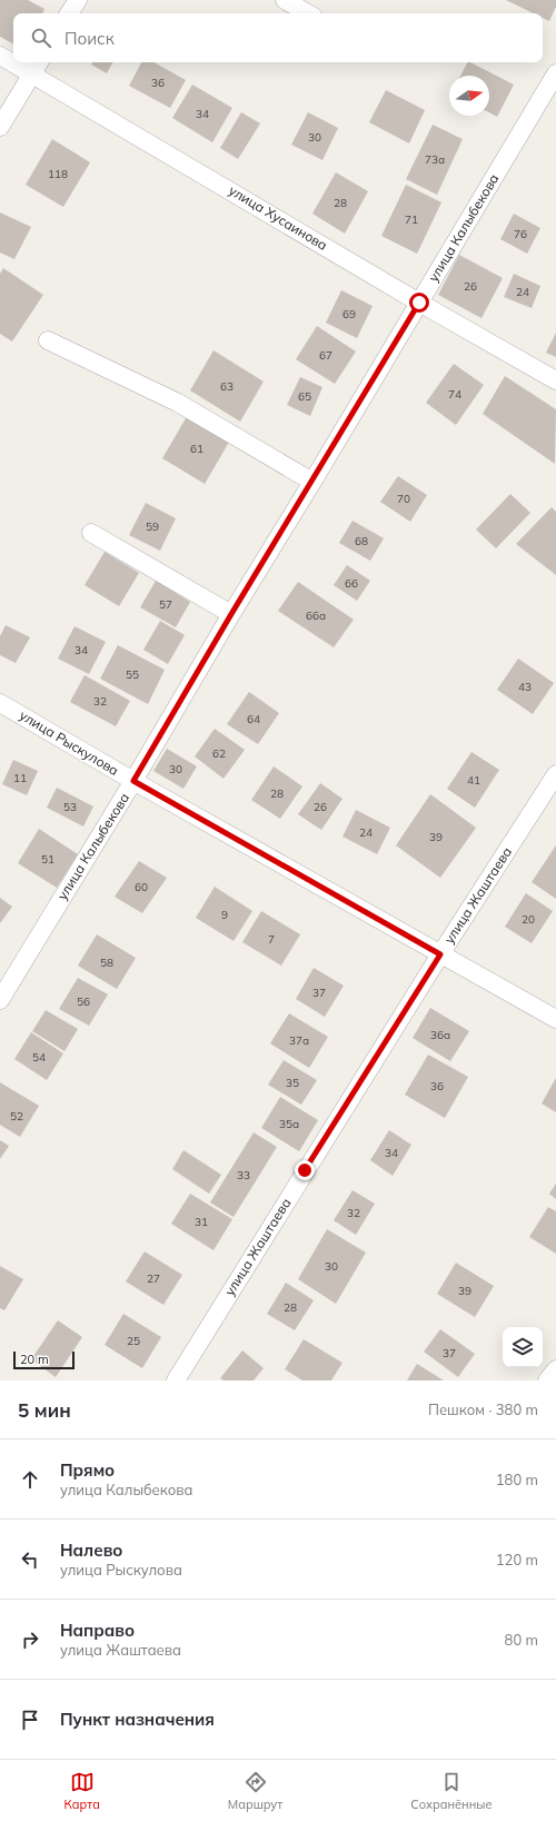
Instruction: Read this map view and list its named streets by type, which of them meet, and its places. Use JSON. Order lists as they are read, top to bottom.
{
  "streets": {
    "street": [
      "улица Хусаинова",
      "улица Калыбекова",
      "улица Рыскулова",
      "улица Жаштаева"
    ]
  },
  "crossings": [
    ["улица Хусаинова", "улица Калыбекова"],
    ["улица Калыбекова", "улица Рыскулова"],
    ["улица Рыскулова", "улица Жаштаева"]
  ],
  "house_numbers": [
    "36",
    "34",
    "30",
    "73а",
    "118",
    "28",
    "71",
    "76",
    "26",
    "24",
    "69",
    "67",
    "63",
    "74",
    "65",
    "61",
    "70",
    "59",
    "68",
    "66",
    "57",
    "66а",
    "34",
    "55",
    "43",
    "32",
    "64",
    "62",
    "30",
    "11",
    "41",
    "28",
    "53",
    "26",
    "24",
    "39",
    "51",
    "60",
    "9",
    "20",
    "7",
    "58",
    "37",
    "56",
    "36а",
    "37а",
    "54",
    "35",
    "36",
    "52",
    "35а",
    "34",
    "33",
    "32",
    "31",
    "30",
    "27",
    "39",
    "28",
    "25",
    "37"
  ],
  "scale_bar": "20 m",
  "north": "right",
  "page": {
    "search": "Поиск",
    "scale": "20 m",
    "heading": ["5 мин", "Пешком · 380 m"],
    "list": [
      ["Прямо", "улица Калыбекова", "180 m"],
      ["Налево", "улица Рыскулова", "120 m"],
      ["Направо", "улица Жаштаева", "80 m"],
      "Пункт назначения"
    ],
    "nav": ["Карта", "Маршрут", "Сохранённые"]
  }
}
